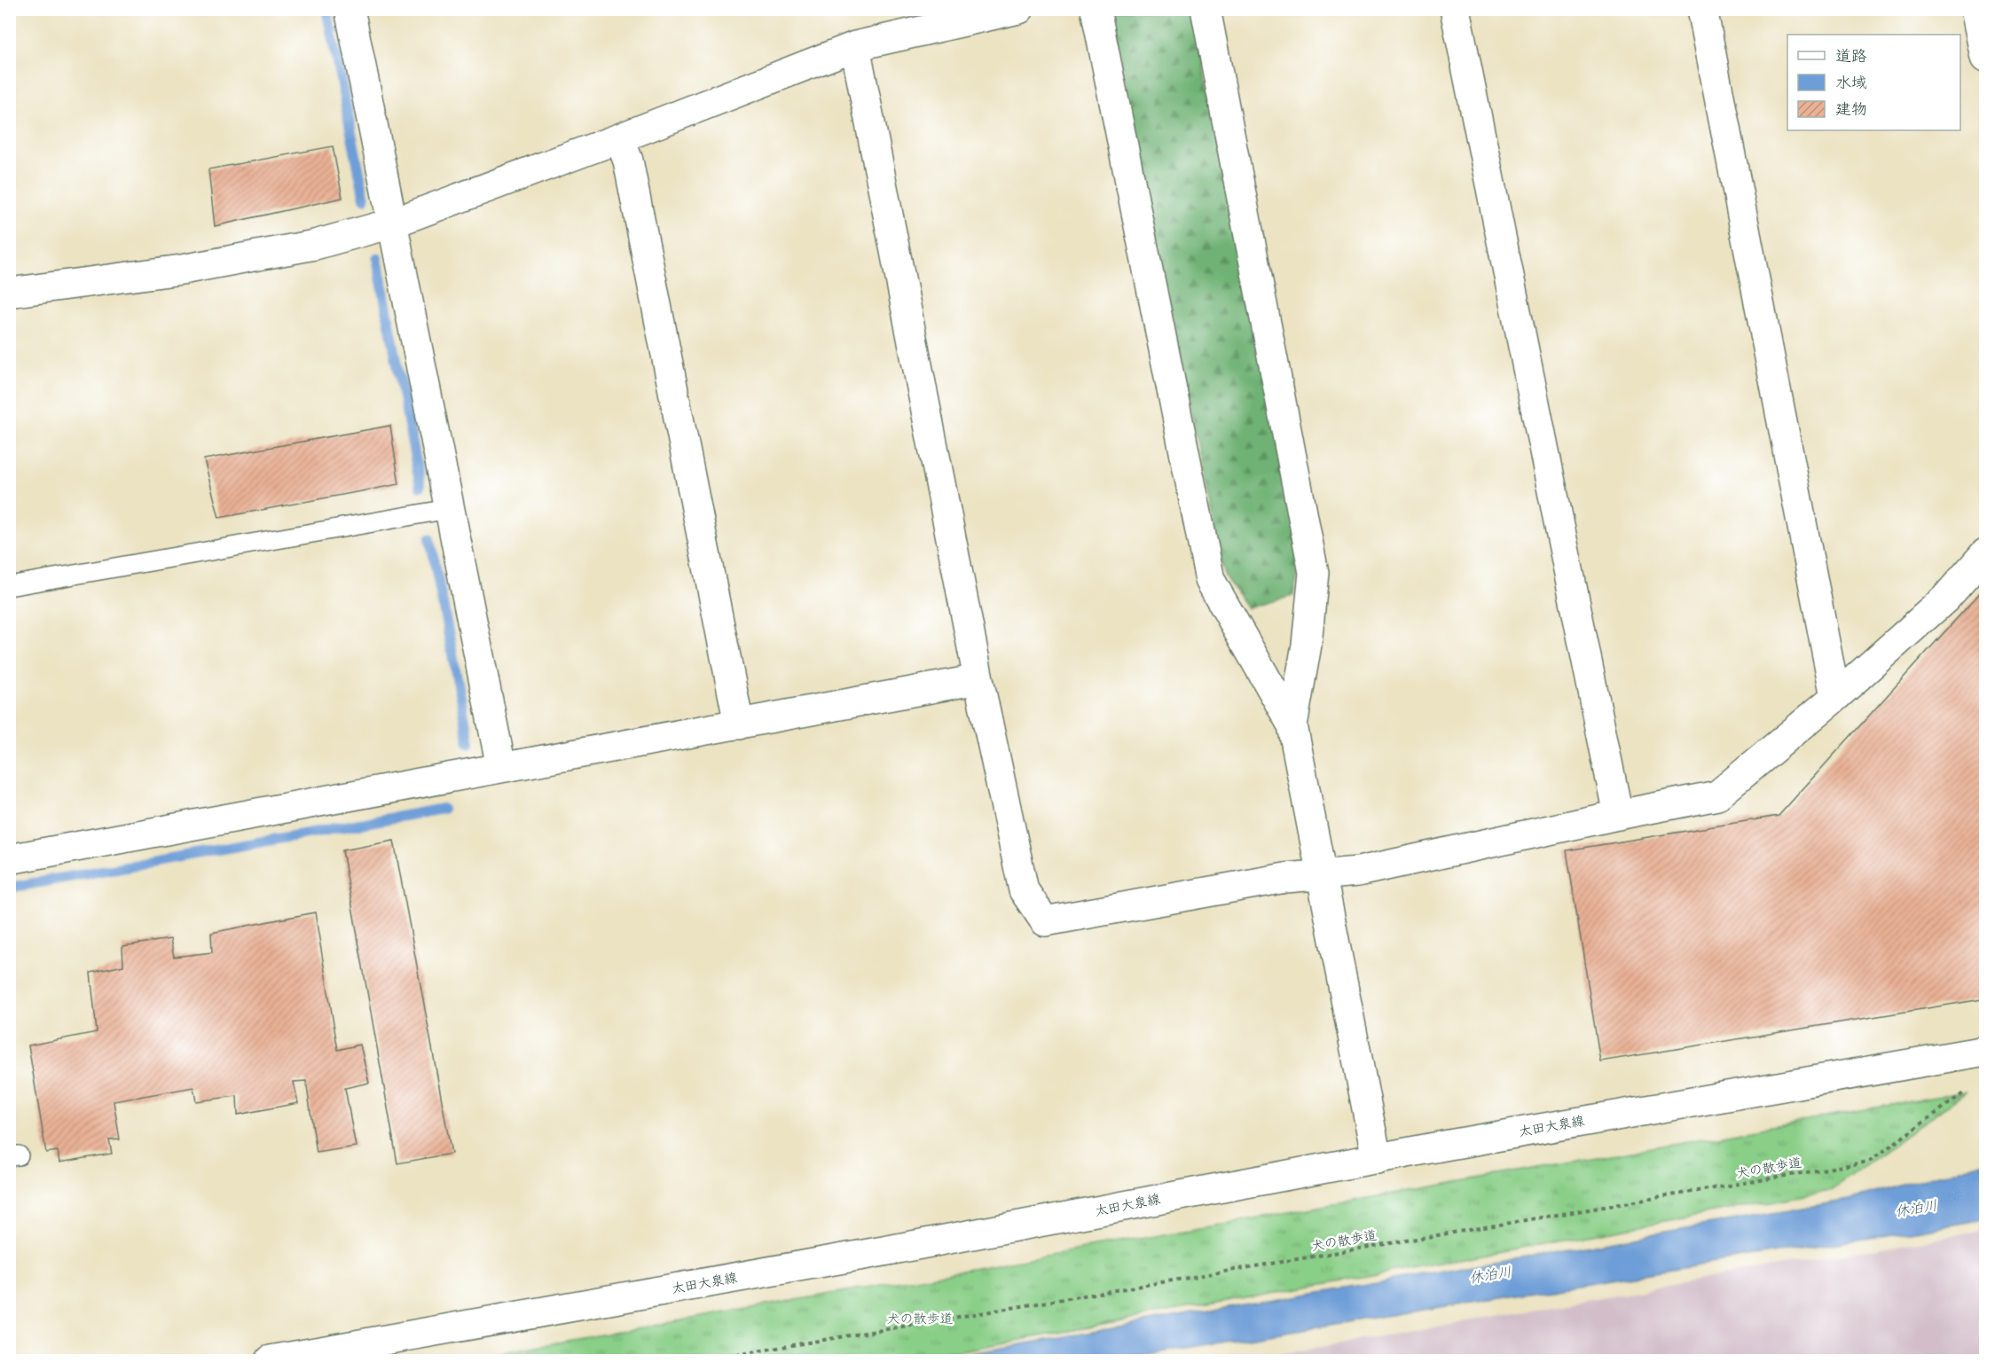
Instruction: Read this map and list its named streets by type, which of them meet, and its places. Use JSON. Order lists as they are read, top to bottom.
{
  "streets": {
    "street": ["太田大泉線"],
    "path": ["犬の散歩道"]
  },
  "water": ["休泊川"],
  "parks": ["犬の散歩道"],
  "legend": ["道路", "水域", "建物"]
}
